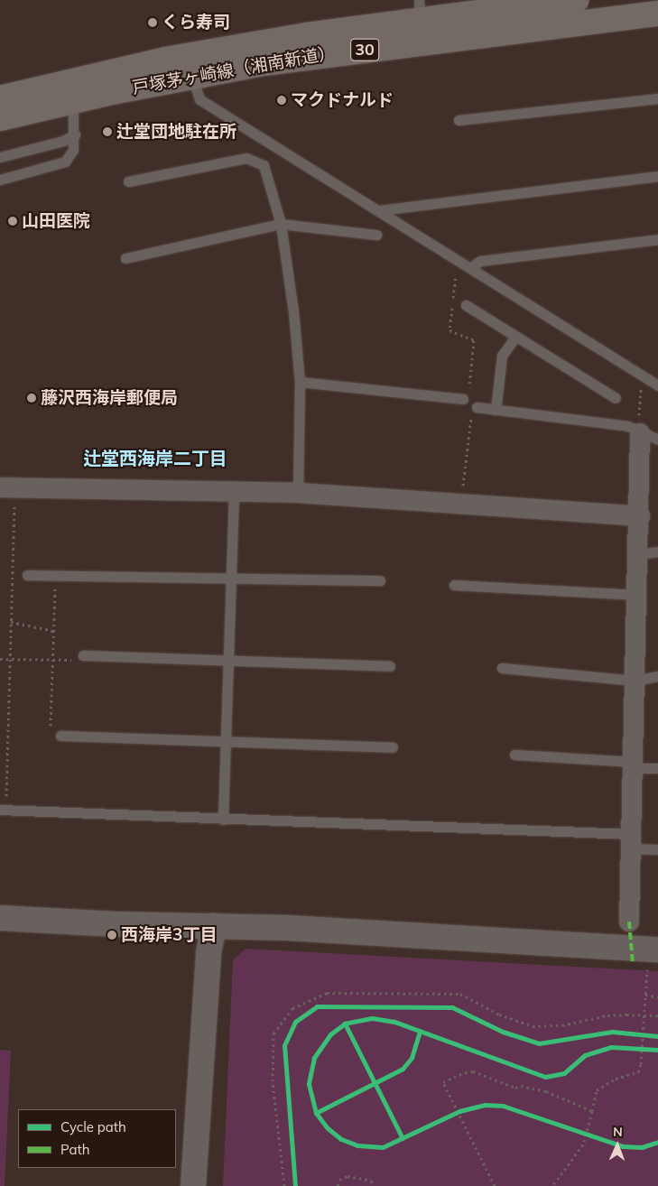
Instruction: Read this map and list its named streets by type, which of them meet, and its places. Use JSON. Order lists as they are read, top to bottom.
{
  "streets": {
    "main road": ["30", "戸塚茅ヶ崎線（湘南新道）"]
  },
  "districts": ["辻堂西海岸二丁目"],
  "places": [
    "くら寿司",
    "マクドナルド",
    "辻堂団地駐在所",
    "山田医院",
    "藤沢西海岸郵便局",
    "西海岸3丁目"
  ],
  "legend": ["Cycle path", "Path"],
  "north": "top"
}
